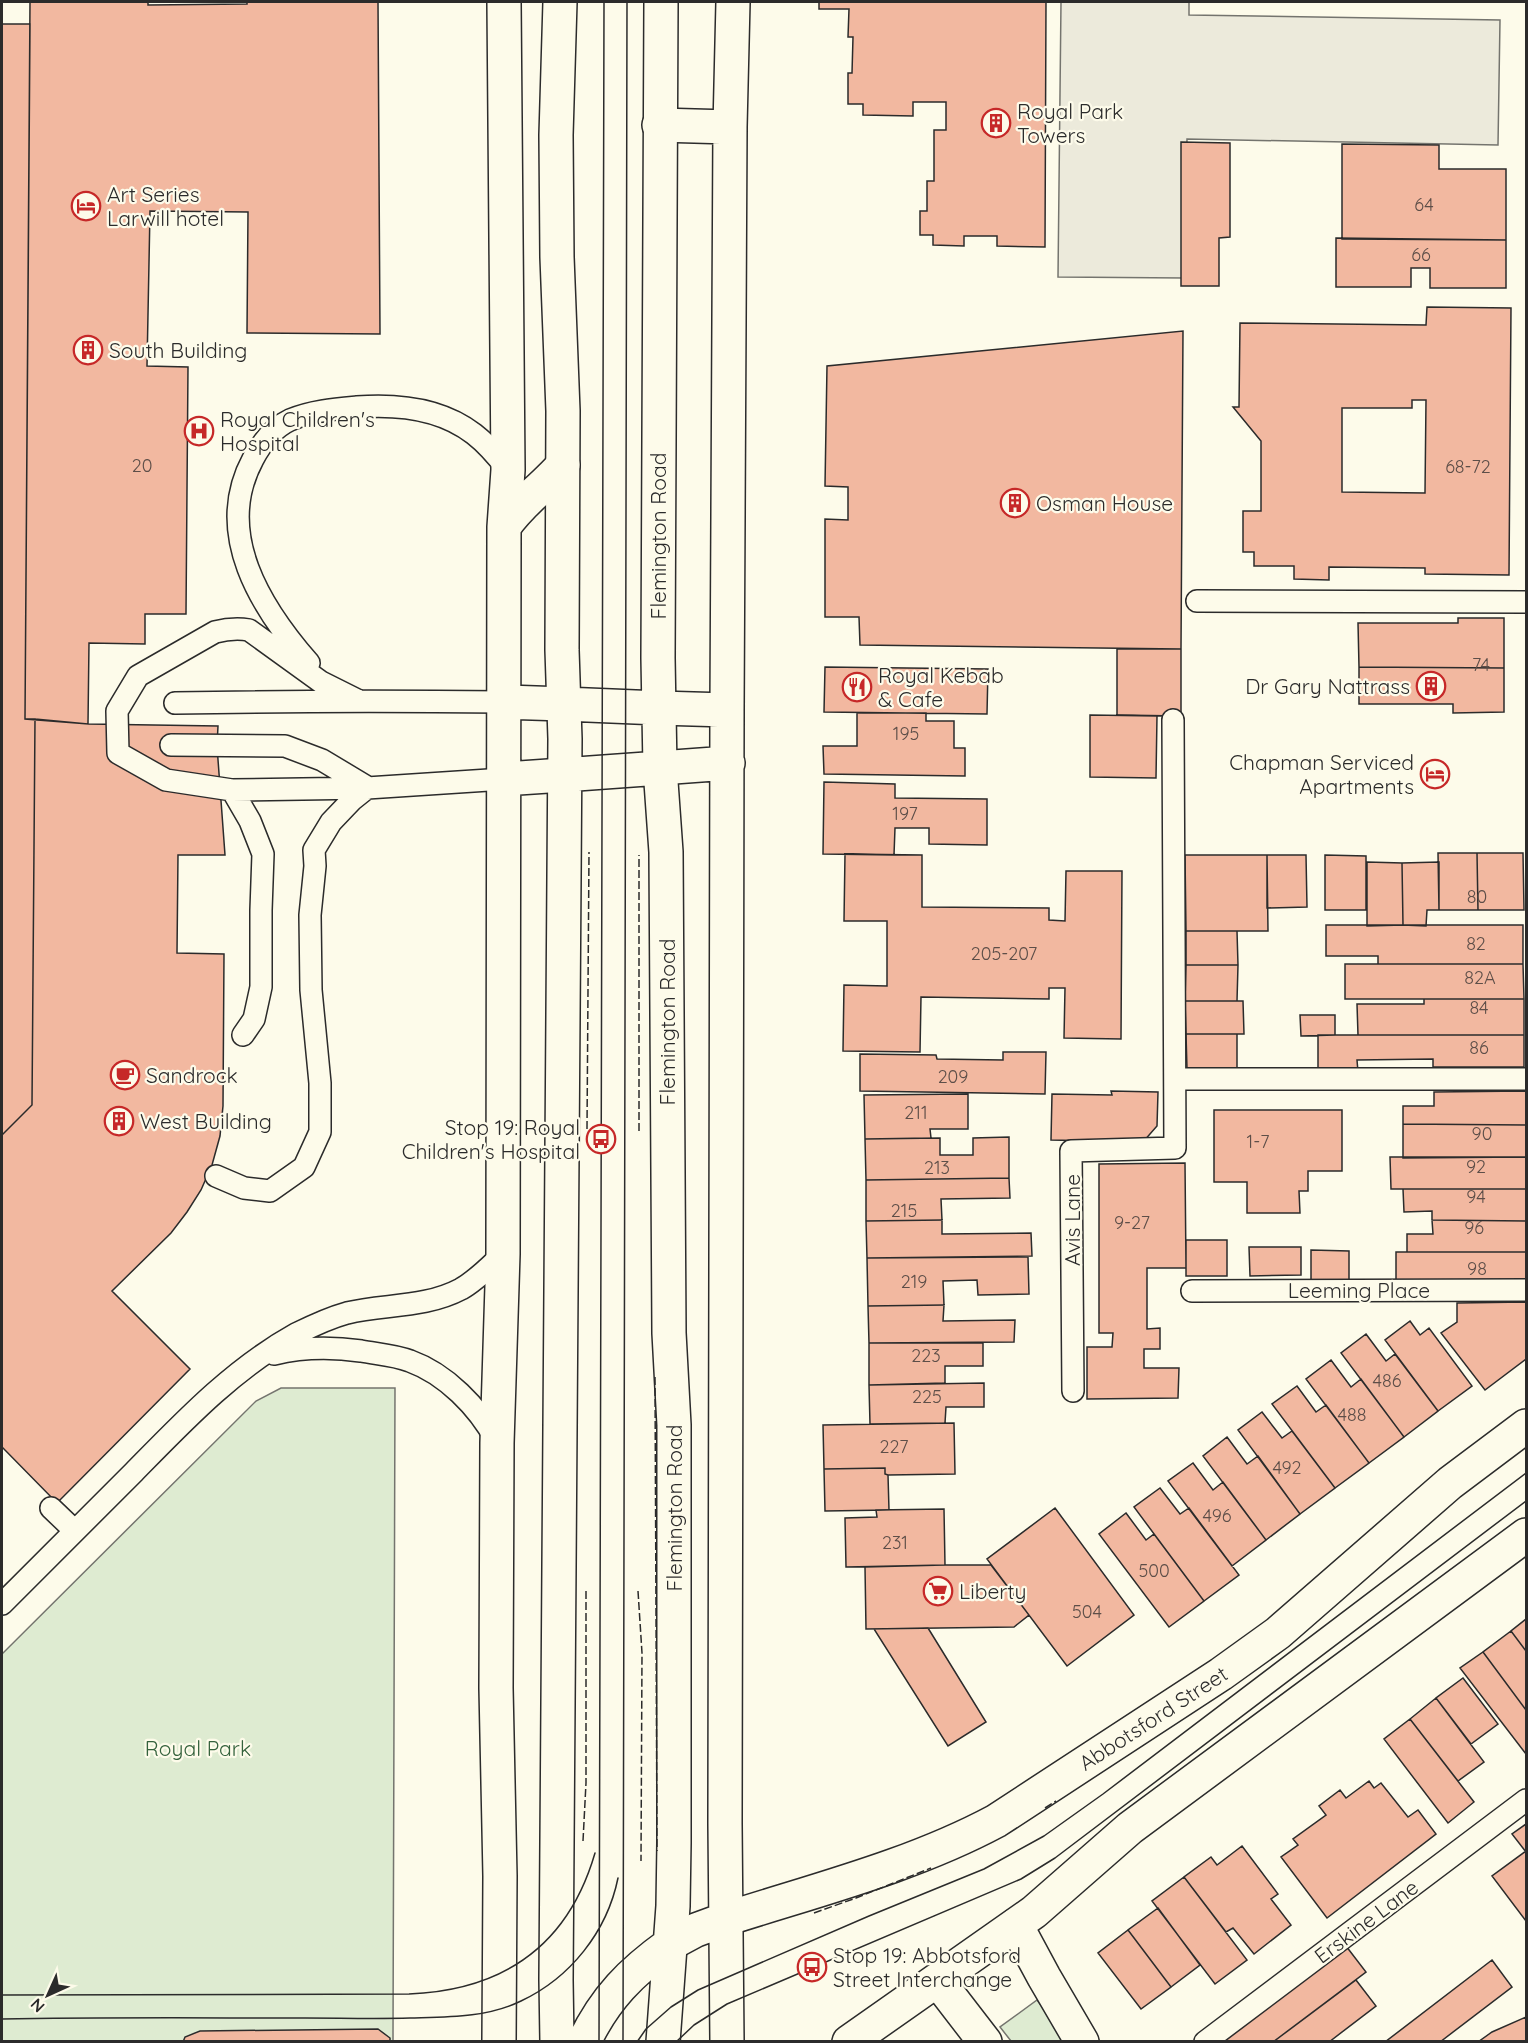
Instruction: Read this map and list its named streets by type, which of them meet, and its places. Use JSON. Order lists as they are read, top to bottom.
{
  "streets": {
    "main road": ["Flemington Road", "Abbotsford Street"],
    "lane": ["Avis Lane", "Leeming Place", "Erskine Lane"]
  },
  "crossings": [
    ["Flemington Road", "Abbotsford Street"]
  ],
  "parks": ["Royal Park"],
  "places": {
    "building": [
      "Royal Park Towers",
      "South Building",
      "Osman House",
      "Dr Gary Nattrass",
      "West Building"
    ],
    "hotel": ["Art Series Larwill hotel", "Chapman Serviced Apartments"],
    "hospital": ["Royal Children's Hospital"],
    "restaurant": ["Royal Kebab & Cafe"],
    "cafe": ["Sandrock"],
    "bus stop": ["Stop 19: Royal Children's Hospital", "Stop 19: Abbotsford Street Interchange"],
    "supermarket": ["Liberty"]
  },
  "house_numbers": [
    "64",
    "66",
    "20",
    "68-72",
    "74",
    "195",
    "197",
    "80",
    "82",
    "205-207",
    "82A",
    "84",
    "86",
    "209",
    "211",
    "90",
    "1-7",
    "92",
    "213",
    "94",
    "215",
    "9-27",
    "96",
    "98",
    "219",
    "223",
    "486",
    "225",
    "488",
    "227",
    "492",
    "496",
    "231",
    "500",
    "504"
  ],
  "north": "bottom left"
}
